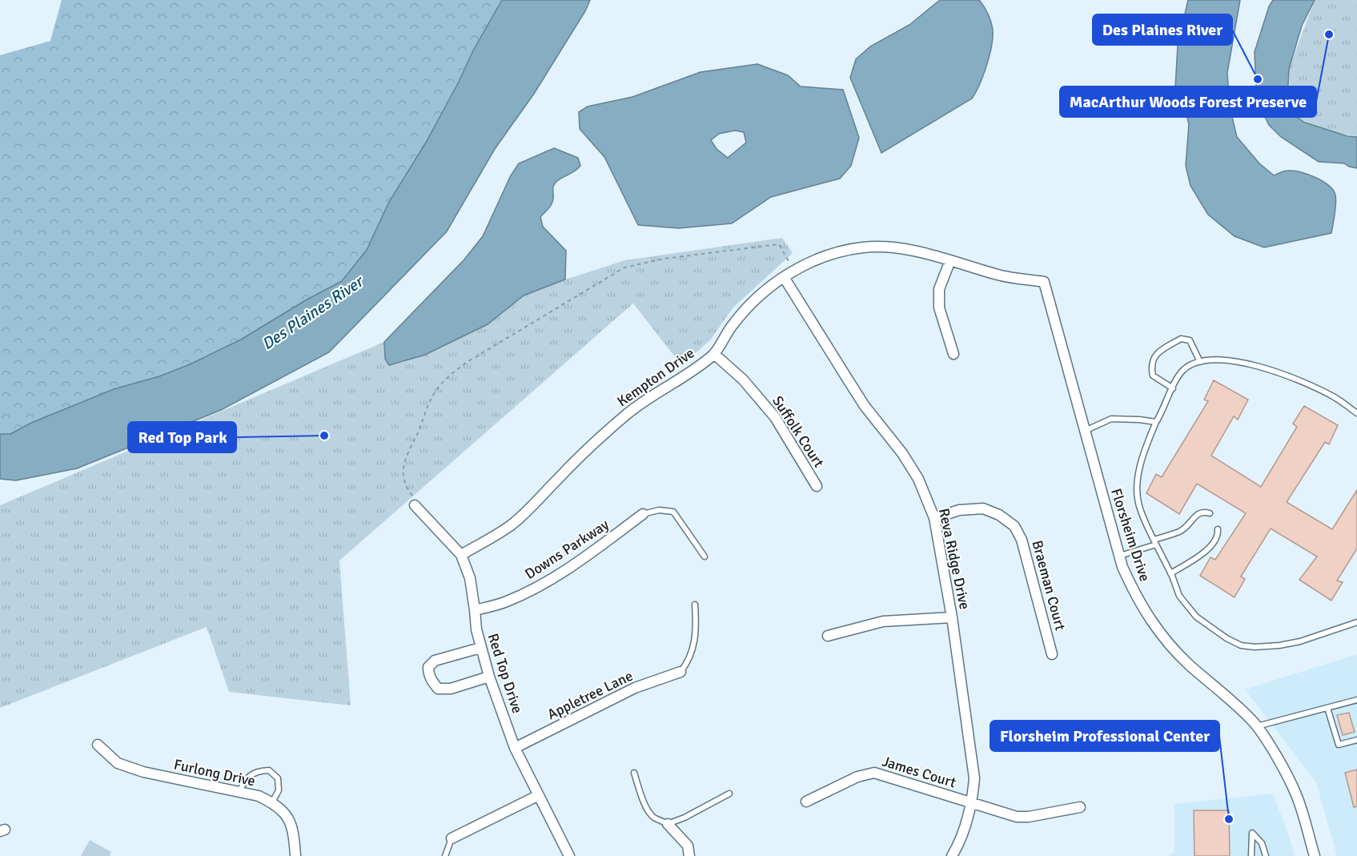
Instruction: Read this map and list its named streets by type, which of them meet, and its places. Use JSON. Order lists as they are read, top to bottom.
{
  "streets": {
    "street": [
      "Kempton Drive",
      "Suffolk Court",
      "Florsheim Drive",
      "Downs Parkway",
      "Reva Ridge Drive",
      "Braeman Court",
      "Red Top Drive",
      "Appletree Lane",
      "James Court",
      "Furlong Drive"
    ]
  },
  "crossings": [
    ["Kempton Drive", "Suffolk Court"],
    ["Kempton Drive", "Florsheim Drive"],
    ["Kempton Drive", "Reva Ridge Drive"],
    ["Kempton Drive", "Red Top Drive"],
    ["Downs Parkway", "Red Top Drive"],
    ["Reva Ridge Drive", "Braeman Court"],
    ["Reva Ridge Drive", "James Court"],
    ["Red Top Drive", "Appletree Lane"]
  ],
  "water": ["Des Plaines River"],
  "places": [
    "MacArthur Woods Forest Preserve",
    "Des Plaines River",
    "Red Top Park",
    "Florsheim Professional Center"
  ]
}
